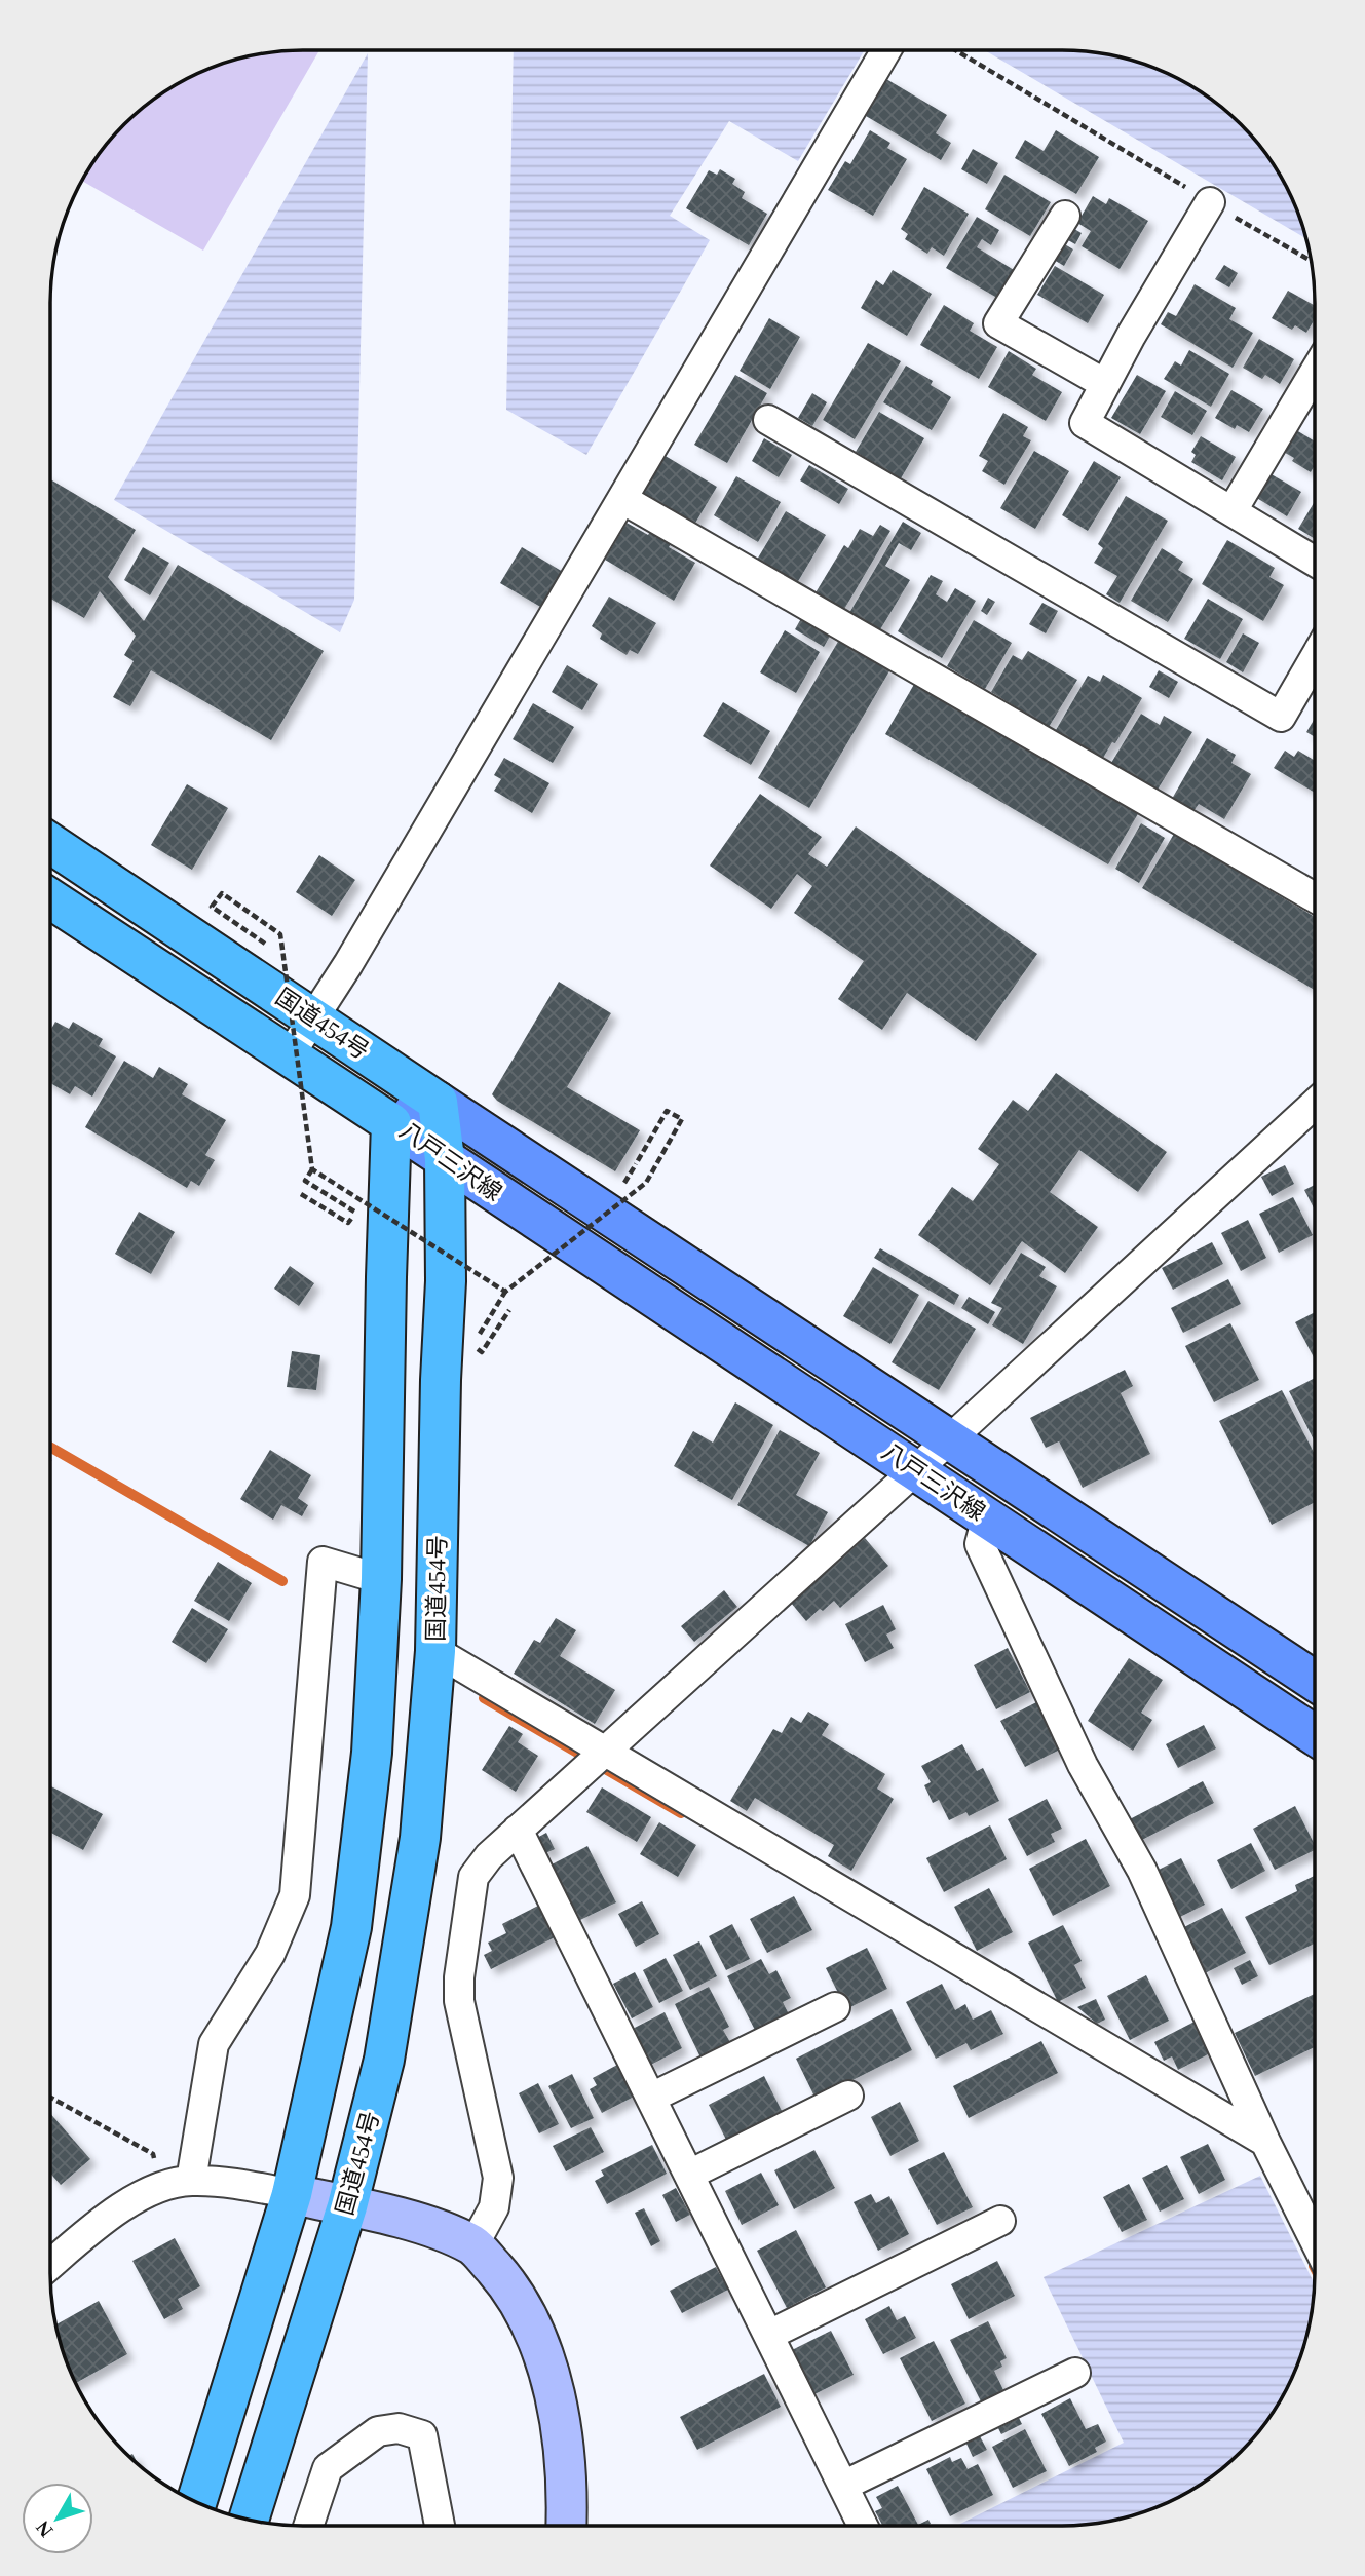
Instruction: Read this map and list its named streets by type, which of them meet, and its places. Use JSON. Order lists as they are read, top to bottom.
{
  "streets": {
    "highway": ["国道454号"],
    "main road": ["八戸三沢線"]
  },
  "crossings": [
    ["国道454号", "八戸三沢線"]
  ],
  "north": "bottom left"
}
